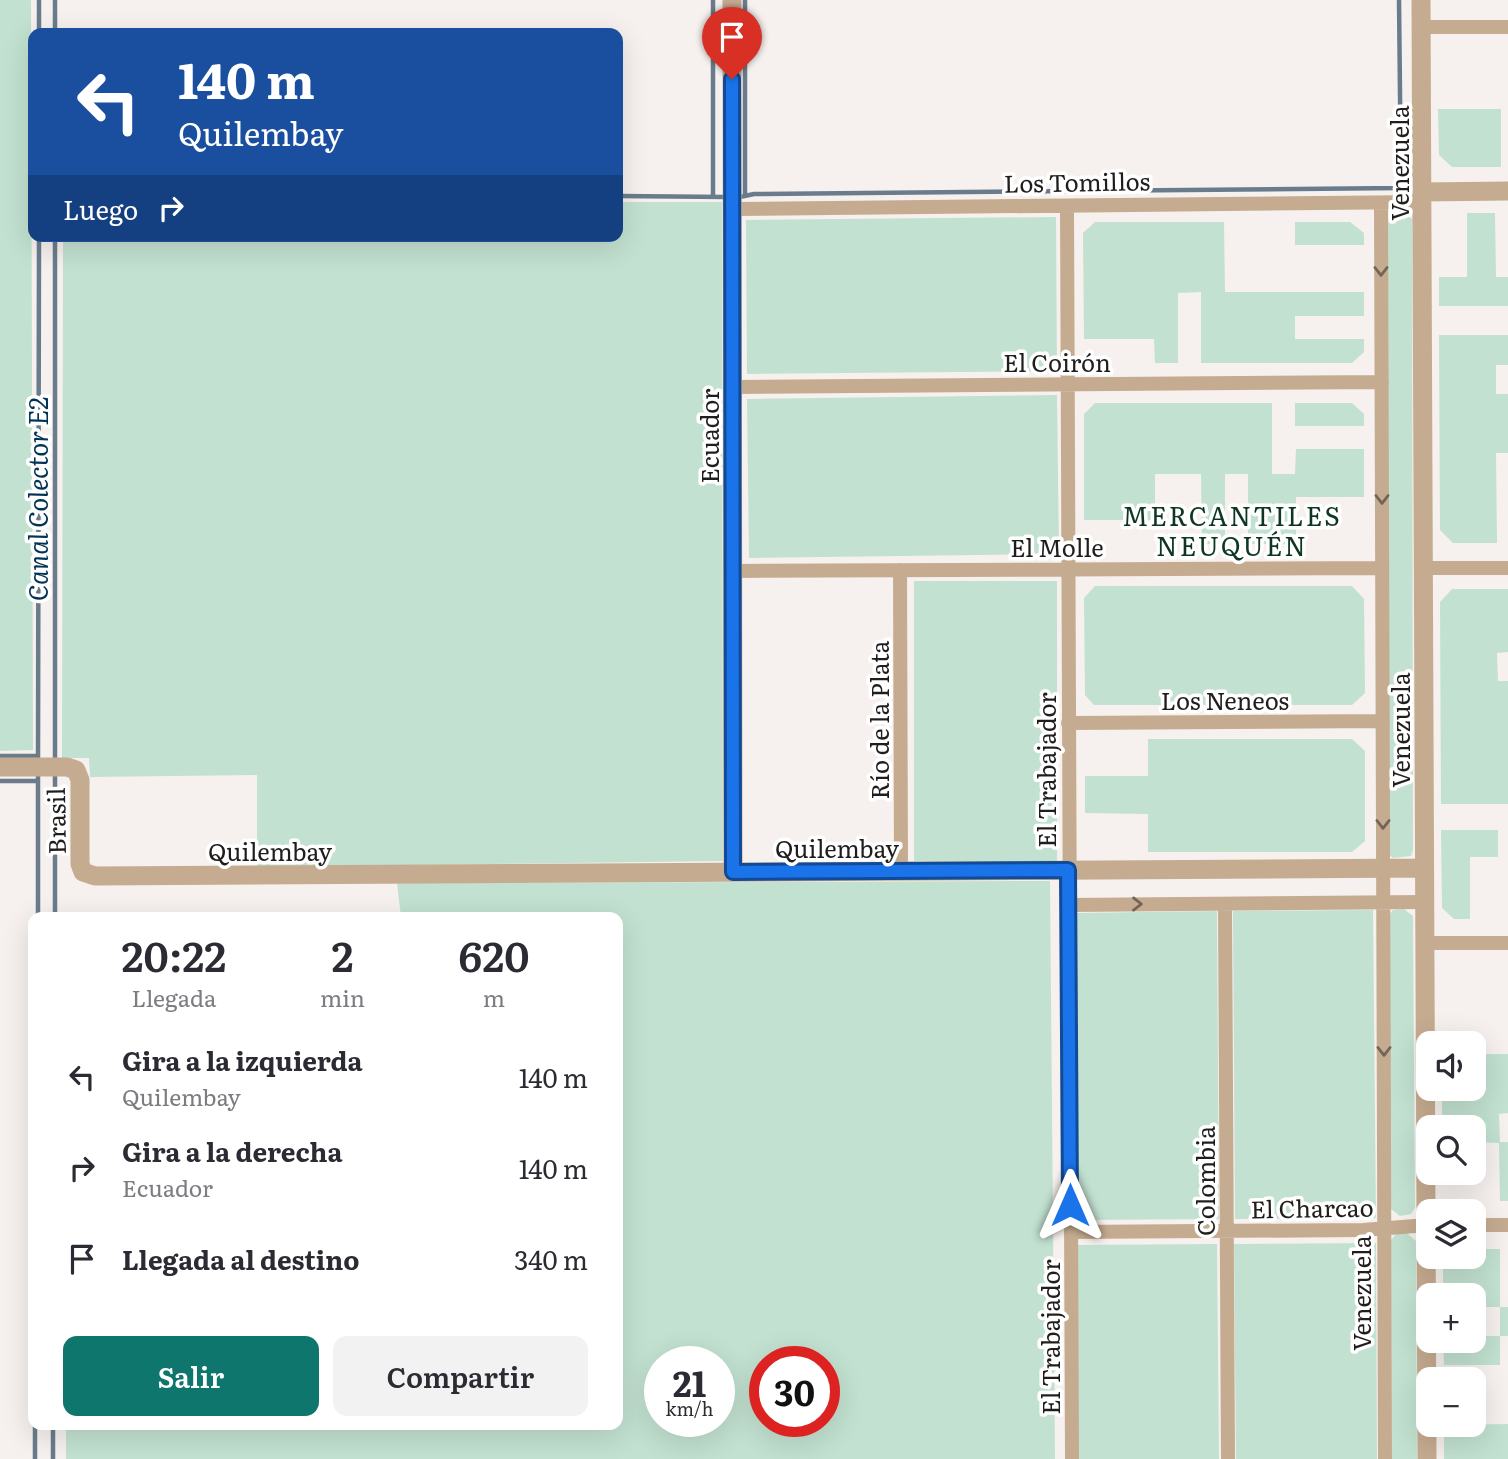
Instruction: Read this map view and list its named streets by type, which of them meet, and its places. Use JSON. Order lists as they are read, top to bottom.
{
  "streets": {
    "street": [
      "Venezuela",
      "Los Tomillos",
      "El Coirón",
      "Ecuador",
      "El Molle",
      "Los Neneos",
      "Río de la Plata",
      "El Trabajador",
      "Brasil",
      "Quilembay",
      "Colombia",
      "El Charcao"
    ]
  },
  "crossings": [
    ["Venezuela", "Los Tomillos"],
    ["Venezuela", "El Coirón"],
    ["Venezuela", "El Molle"],
    ["Venezuela", "Los Neneos"],
    ["Venezuela", "Quilembay"],
    ["Venezuela", "El Charcao"],
    ["Los Tomillos", "Ecuador"],
    ["Los Tomillos", "El Trabajador"],
    ["El Coirón", "Ecuador"],
    ["El Coirón", "El Trabajador"],
    ["Ecuador", "El Molle"],
    ["Ecuador", "Quilembay"],
    ["El Molle", "Río de la Plata"],
    ["El Molle", "El Trabajador"],
    ["Los Neneos", "El Trabajador"],
    ["Río de la Plata", "Quilembay"],
    ["El Trabajador", "Quilembay"],
    ["El Trabajador", "El Charcao"],
    ["Brasil", "Quilembay"],
    ["Colombia", "El Charcao"]
  ],
  "districts": ["MERCANTILES NEUQUÉN"],
  "water": ["Canal Colector E2"],
  "page": {
    "turn": ["140 m", "Quilembay"],
    "then": "Luego",
    "eta": [
      "20:22",
      "Llegada",
      "2",
      "min",
      "620",
      "m"
    ],
    "map_buttons": ["+", "−"],
    "list": [
      {
        "name": "Gira a la izquierda",
        "note": "Quilembay",
        "value": "140 m"
      },
      {
        "name": "Gira a la derecha",
        "note": "Ecuador",
        "value": "140 m"
      },
      {
        "name": "Llegada al destino",
        "value": "340 m"
      }
    ],
    "buttons": ["Salir", "Compartir"],
    "speed": "21 km/h",
    "limit": "30"
  }
}
